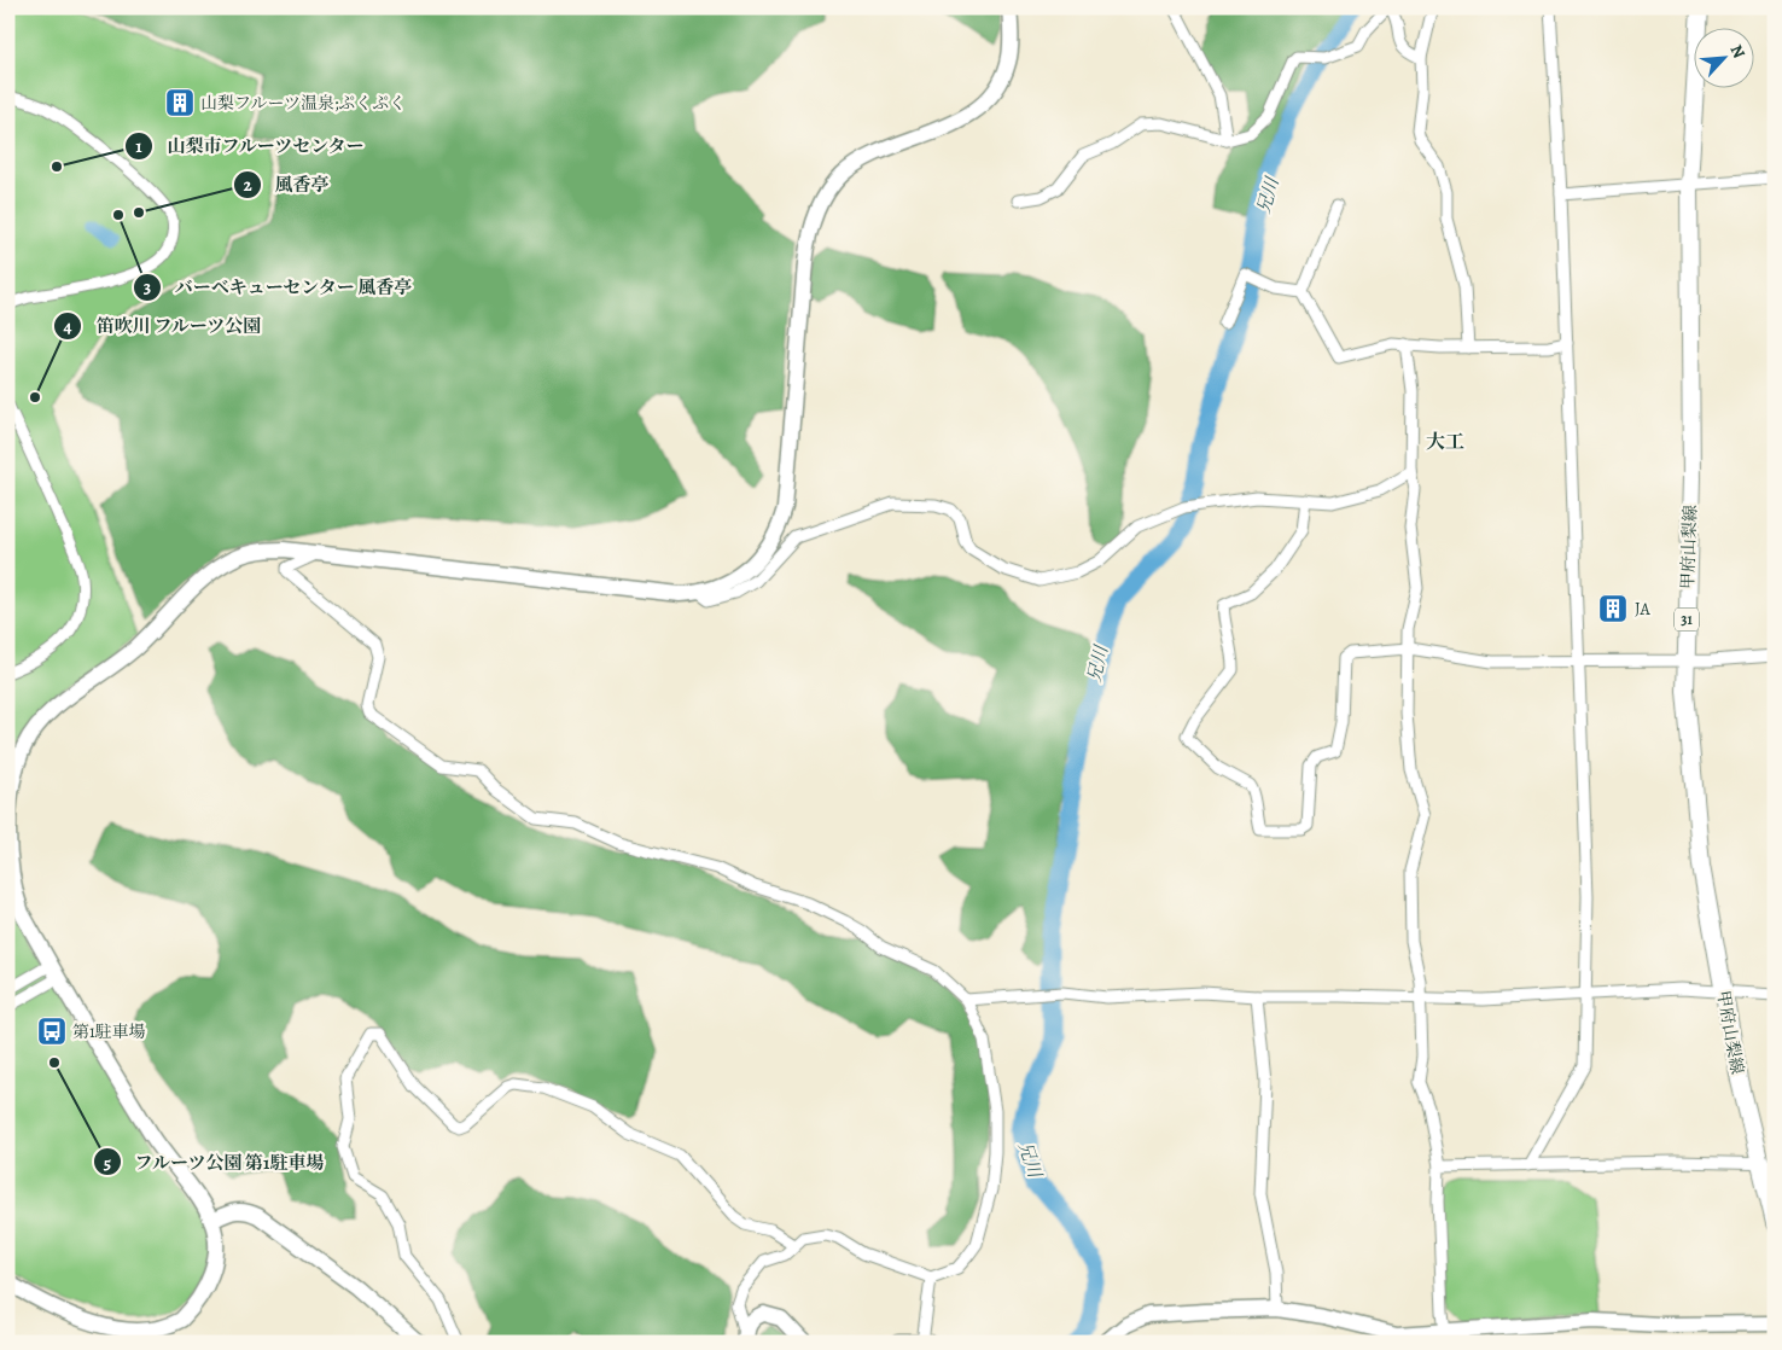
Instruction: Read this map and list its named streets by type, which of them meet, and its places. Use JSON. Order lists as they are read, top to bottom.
{
  "streets": {
    "main road": ["甲府山梨線", "31"]
  },
  "districts": ["大工"],
  "water": ["兄川"],
  "places": {
    "building": ["山梨フルーツ温泉;ぷくぷく", "JA"],
    "other": [
      "山梨市フルーツセンター",
      "風香亭",
      "バーベキューセンター 風香亭",
      "笛吹川 フルーツ公園",
      "フルーツ公園 第1駐車場"
    ],
    "bus stop": ["第1駐車場"]
  },
  "north": "top right"
}
